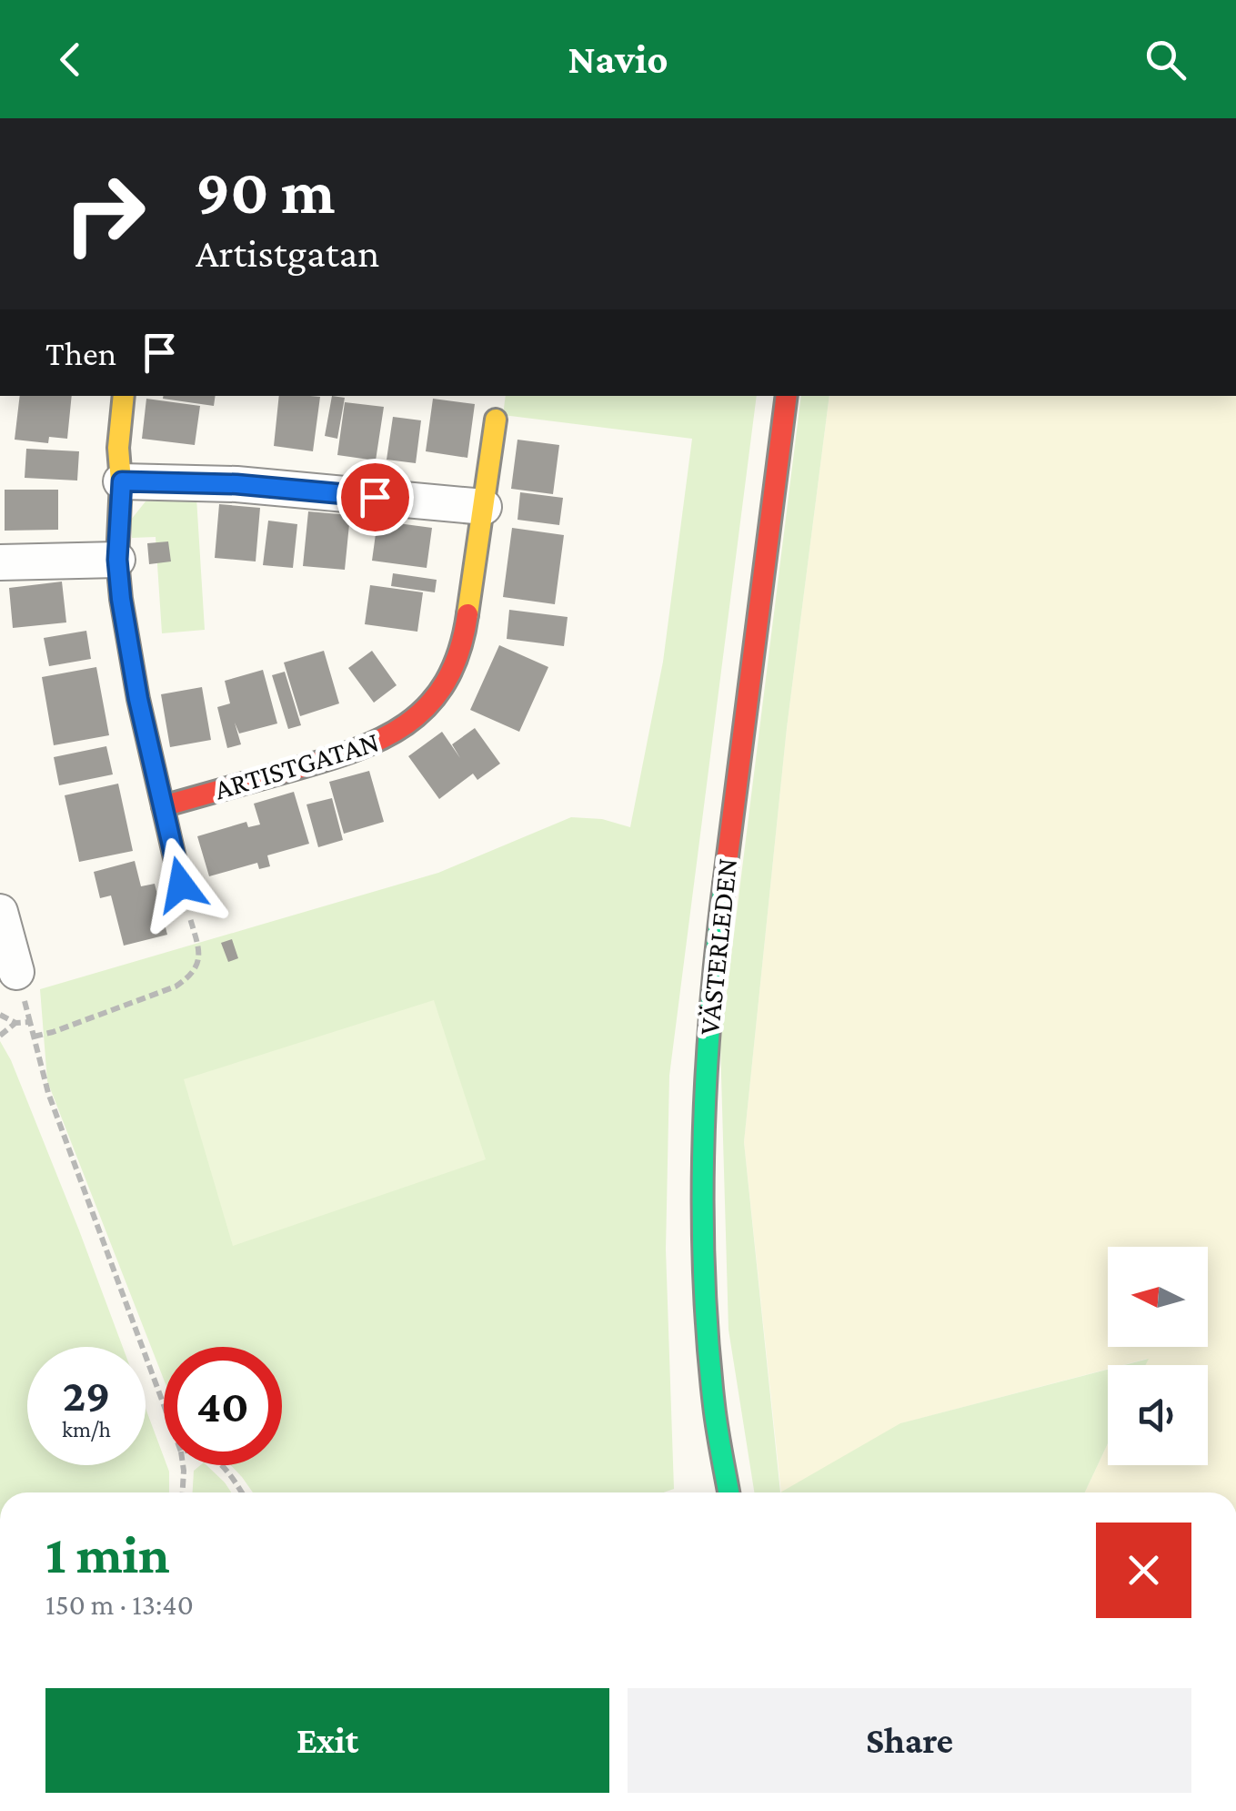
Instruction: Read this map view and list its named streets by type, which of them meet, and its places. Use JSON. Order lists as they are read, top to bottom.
{
  "streets": {
    "street": ["ARTISTGATAN", "VÄSTERLEDEN"]
  },
  "north": "left",
  "page": {
    "header": "Navio",
    "turn": ["90 m", "Artistgatan"],
    "then": "Then",
    "speed": "29 km/h",
    "limit": "40",
    "heading": ["1 min", "150 m · 13:40"],
    "buttons": ["Exit", "Share"]
  }
}
